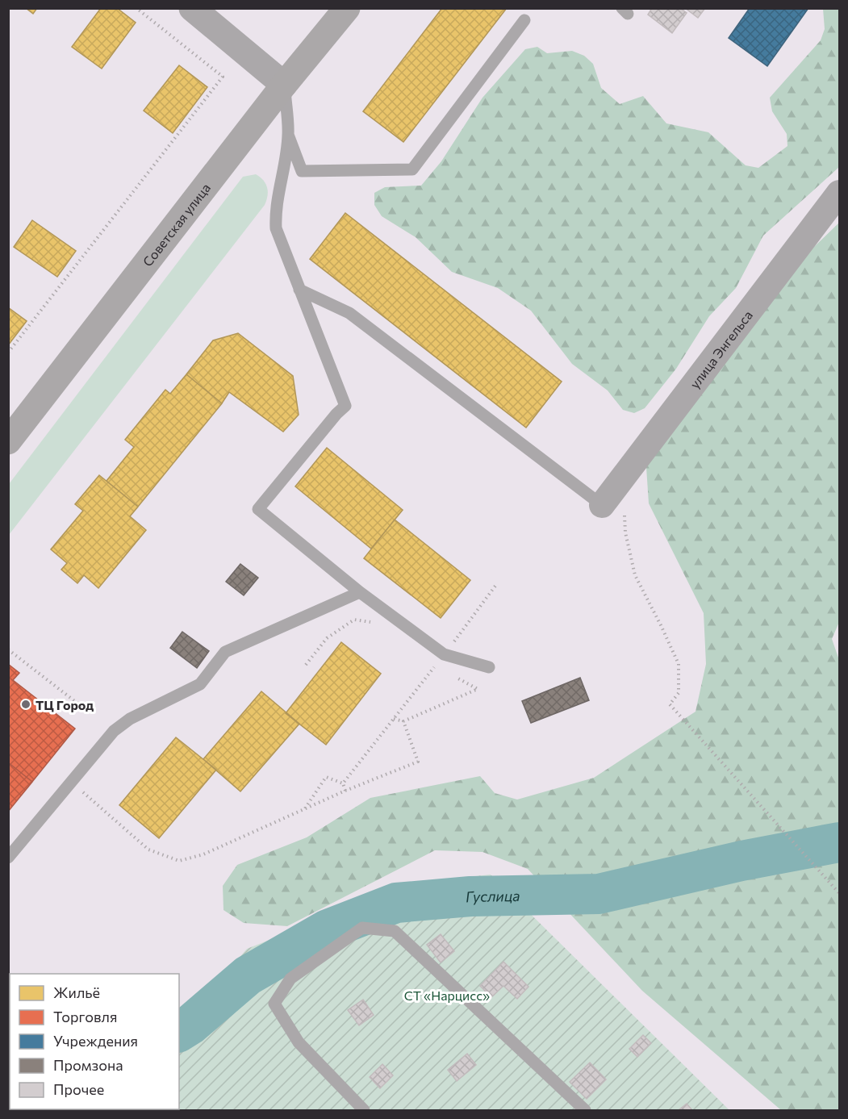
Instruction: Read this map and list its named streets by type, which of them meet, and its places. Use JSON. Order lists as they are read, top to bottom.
{
  "streets": {
    "main road": ["Советская улица"],
    "street": ["улица Энгельса"]
  },
  "water": ["Гуслица"],
  "parks": ["СТ «Нарцисс»"],
  "places": ["ТЦ Город"],
  "legend": [
    "Жильё",
    "Торговля",
    "Учреждения",
    "Промзона",
    "Прочее"
  ]
}
